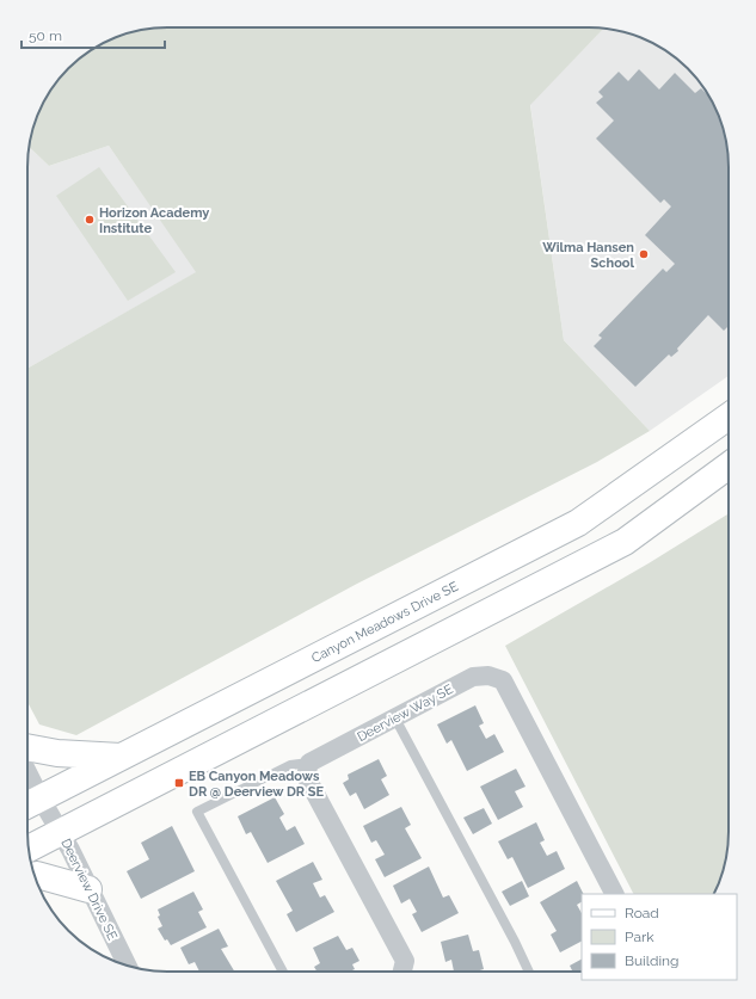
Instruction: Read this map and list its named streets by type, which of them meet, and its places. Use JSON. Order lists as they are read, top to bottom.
{
  "streets": {
    "street": ["Canyon Meadows Drive SE", "Deerview Way SE", "Deerview Drive SE"]
  },
  "crossings": [
    ["Canyon Meadows Drive SE", "Deerview Drive SE"]
  ],
  "places": {
    "other": ["Horizon Academy Institute", "Wilma Hansen School"],
    "transit": ["EB Canyon Meadows DR @ Deerview DR SE"]
  },
  "legend": ["Road", "Park", "Building"],
  "scale_bar": "50 m"
}
